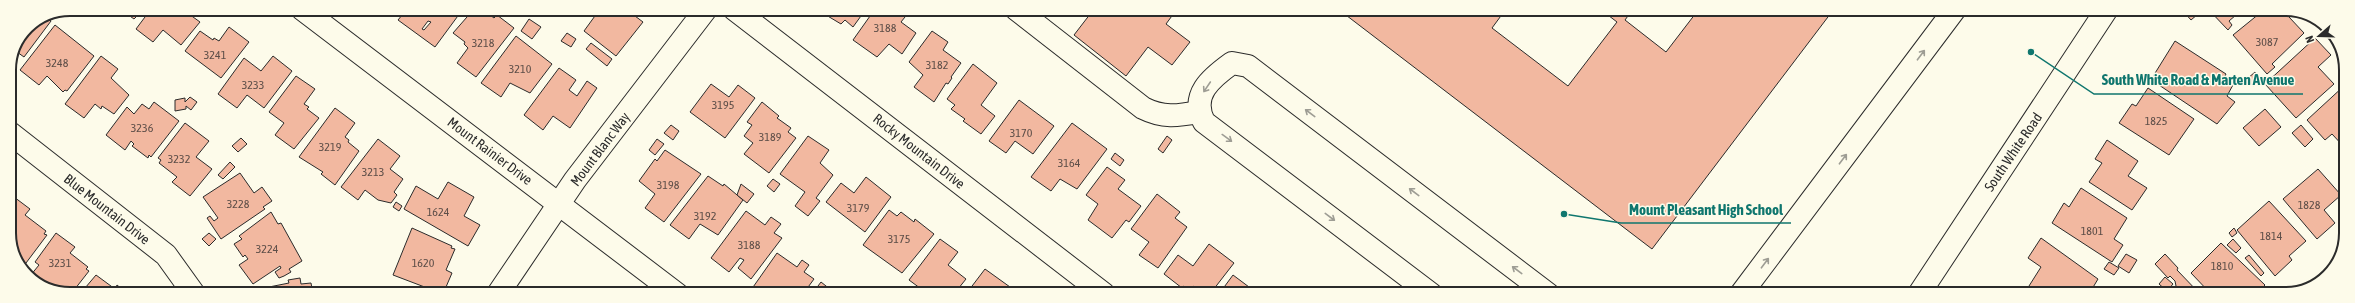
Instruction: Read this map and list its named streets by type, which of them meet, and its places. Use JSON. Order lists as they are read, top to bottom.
{
  "streets": {
    "street": [
      "Mount Blanc Way",
      "Mount Rainier Drive",
      "Rocky Mountain Drive",
      "South White Road",
      "Blue Mountain Drive"
    ]
  },
  "crossings": [
    ["Mount Blanc Way", "Mount Rainier Drive"]
  ],
  "places": ["South White Road & Marten Avenue", "Mount Pleasant High School"],
  "house_numbers": [
    "3188",
    "3087",
    "3218",
    "3241",
    "3248",
    "3182",
    "3210",
    "3233",
    "3195",
    "1825",
    "3236",
    "3170",
    "3189",
    "3219",
    "3232",
    "3164",
    "3213",
    "3198",
    "3228",
    "1828",
    "3179",
    "1624",
    "3192",
    "1801",
    "1814",
    "3175",
    "3188",
    "3224",
    "3231",
    "1620",
    "1810"
  ],
  "north": "left"
}
